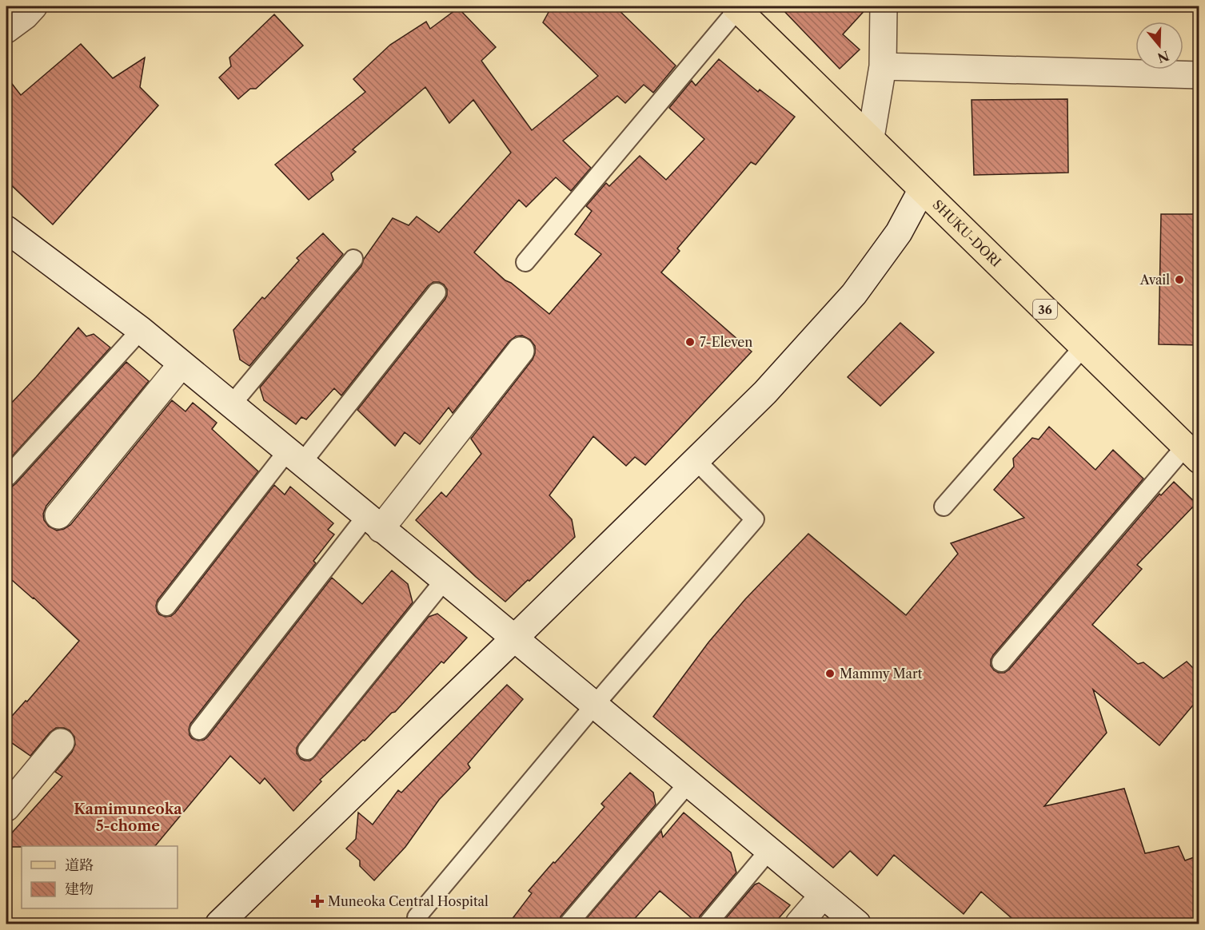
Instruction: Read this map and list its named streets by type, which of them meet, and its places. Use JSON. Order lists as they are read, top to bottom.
{
  "streets": {
    "main road": ["SHUKU-DORI", "36"]
  },
  "districts": ["Kamimuneoka 5-chome"],
  "places": {
    "other": ["Avail", "7-Eleven", "Mammy Mart"],
    "health": ["Muneoka Central Hospital"]
  },
  "legend": ["道路", "建物"],
  "north": "bottom"
}
